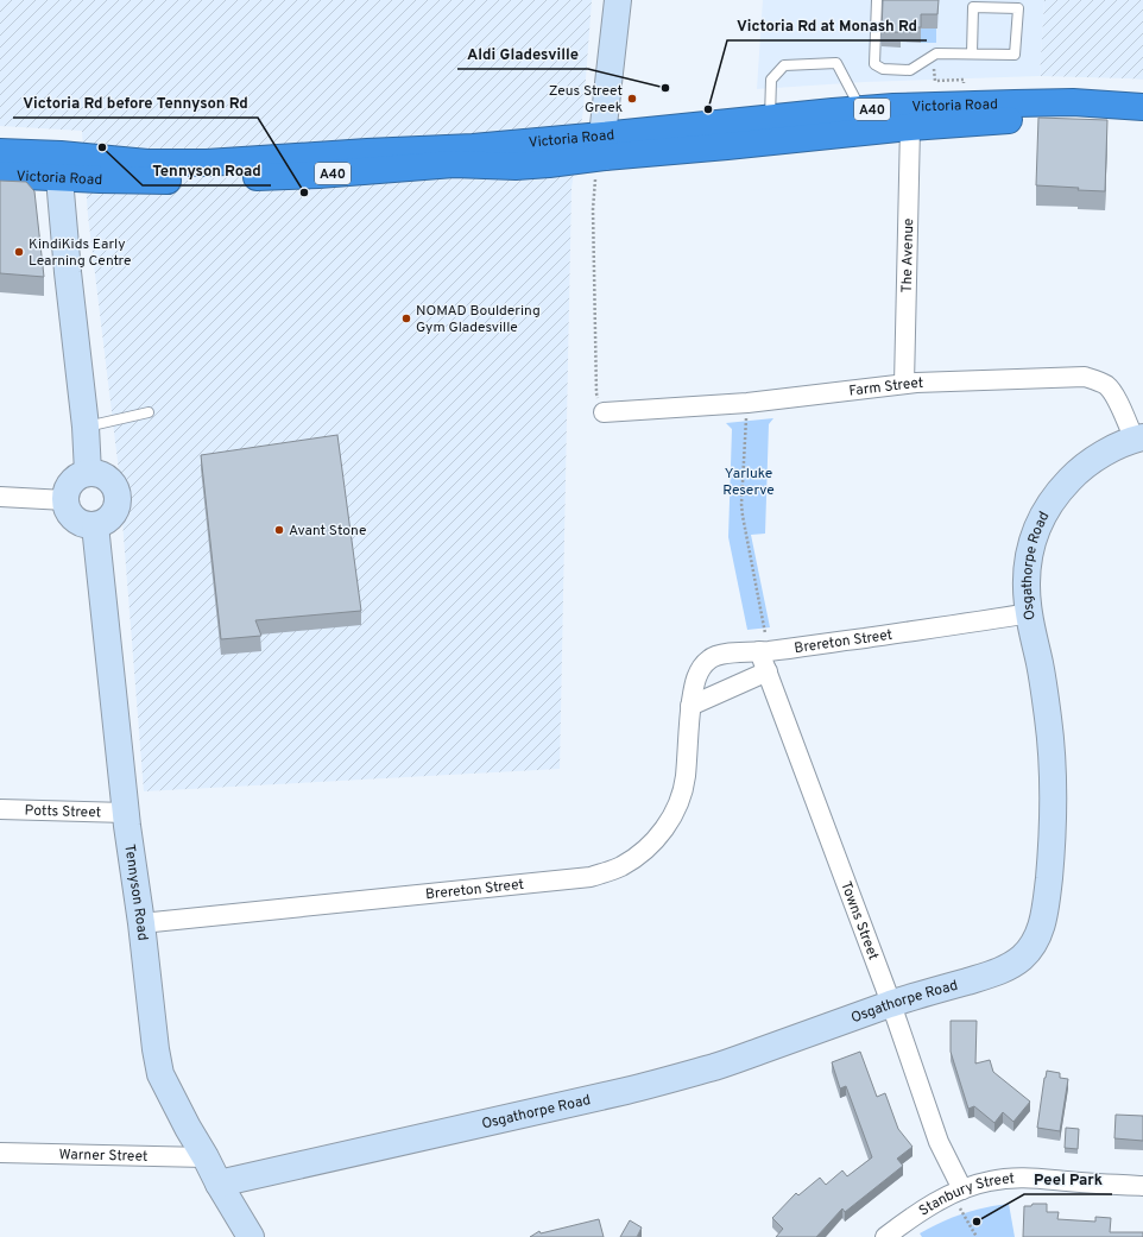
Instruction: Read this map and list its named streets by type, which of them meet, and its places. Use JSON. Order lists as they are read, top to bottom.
{
  "streets": {
    "highway": ["Victoria Road", "A40"],
    "street": [
      "The Avenue",
      "Farm Street",
      "Osgathorpe Road",
      "Brereton Street",
      "Potts Street",
      "Tennyson Road",
      "Towns Street",
      "Warner Street",
      "Stanbury Street"
    ]
  },
  "crossings": [
    ["Victoria Road", "The Avenue"],
    ["The Avenue", "Farm Street"],
    ["Farm Street", "Osgathorpe Road"],
    ["Osgathorpe Road", "Brereton Street"],
    ["Osgathorpe Road", "Tennyson Road"],
    ["Osgathorpe Road", "Towns Street"],
    ["Brereton Street", "Tennyson Road"],
    ["Brereton Street", "Towns Street"],
    ["Potts Street", "Tennyson Road"],
    ["Tennyson Road", "Warner Street"],
    ["Towns Street", "Stanbury Street"]
  ],
  "parks": ["Yarluke Reserve"],
  "places": [
    "Aldi Gladesville",
    "Zeus Street Greek",
    "Victoria Rd at Monash Rd",
    "Tennyson Road",
    "Victoria Rd before Tennyson Rd",
    "KindiKids Early Learning Centre",
    "NOMAD Bouldering Gym Gladesville",
    "Avant Stone",
    "Peel Park"
  ]
}
